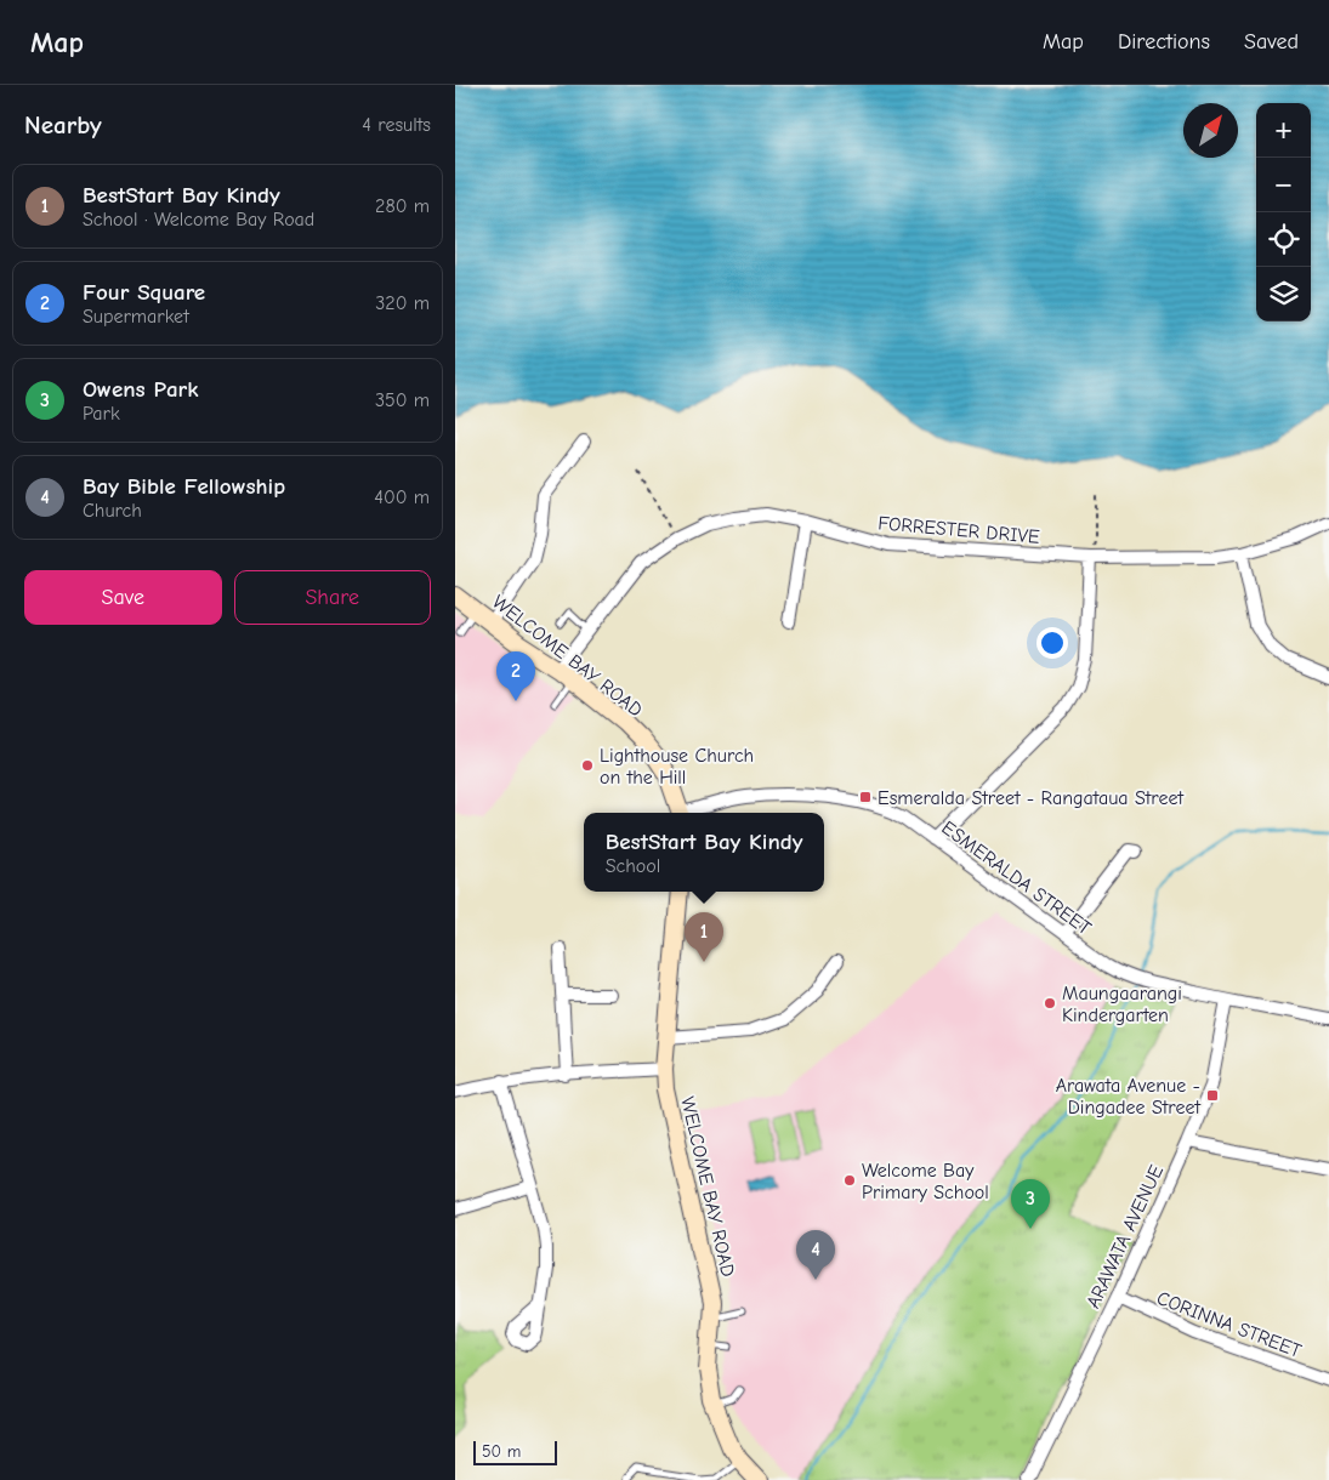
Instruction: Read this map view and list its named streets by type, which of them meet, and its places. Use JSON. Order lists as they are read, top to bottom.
{
  "streets": {
    "main road": ["WELCOME BAY ROAD"],
    "street": [
      "FORRESTER DRIVE",
      "ESMERALDA STREET",
      "ARAWATA AVENUE",
      "CORINNA STREET"
    ]
  },
  "crossings": [
    ["FORRESTER DRIVE", "WELCOME BAY ROAD"],
    ["ESMERALDA STREET", "ARAWATA AVENUE"],
    ["ARAWATA AVENUE", "CORINNA STREET"]
  ],
  "places": {
    "other": ["Lighthouse Church on the Hill", "Maungaarangi Kindergarten", "Welcome Bay Primary School"],
    "transit": ["Esmeralda Street - Rangataua Street", "Arawata Avenue - Dingadee Street"]
  },
  "scale_bar": "50 m",
  "north": "top right",
  "page": {
    "header": "Map",
    "nav": ["Map", "Directions", "Saved"],
    "heading": ["Nearby", "4 results"],
    "map_buttons": ["+", "−"],
    "list": [
      {
        "mark": "1",
        "name": "BestStart Bay Kindy",
        "note": "School · Welcome Bay Road",
        "value": "280 m"
      },
      {
        "mark": "2",
        "name": "Four Square",
        "note": "Supermarket",
        "value": "320 m"
      },
      {
        "mark": "3",
        "name": "Owens Park",
        "note": "Park",
        "value": "350 m"
      },
      {
        "mark": "4",
        "name": "Bay Bible Fellowship",
        "note": "Church",
        "value": "400 m"
      }
    ],
    "buttons": ["Save", "Share"],
    "pins": [
      "2",
      "1",
      "3",
      "4"
    ],
    "popup": ["BestStart Bay Kindy", "School"],
    "scale": "50 m"
  }
}
